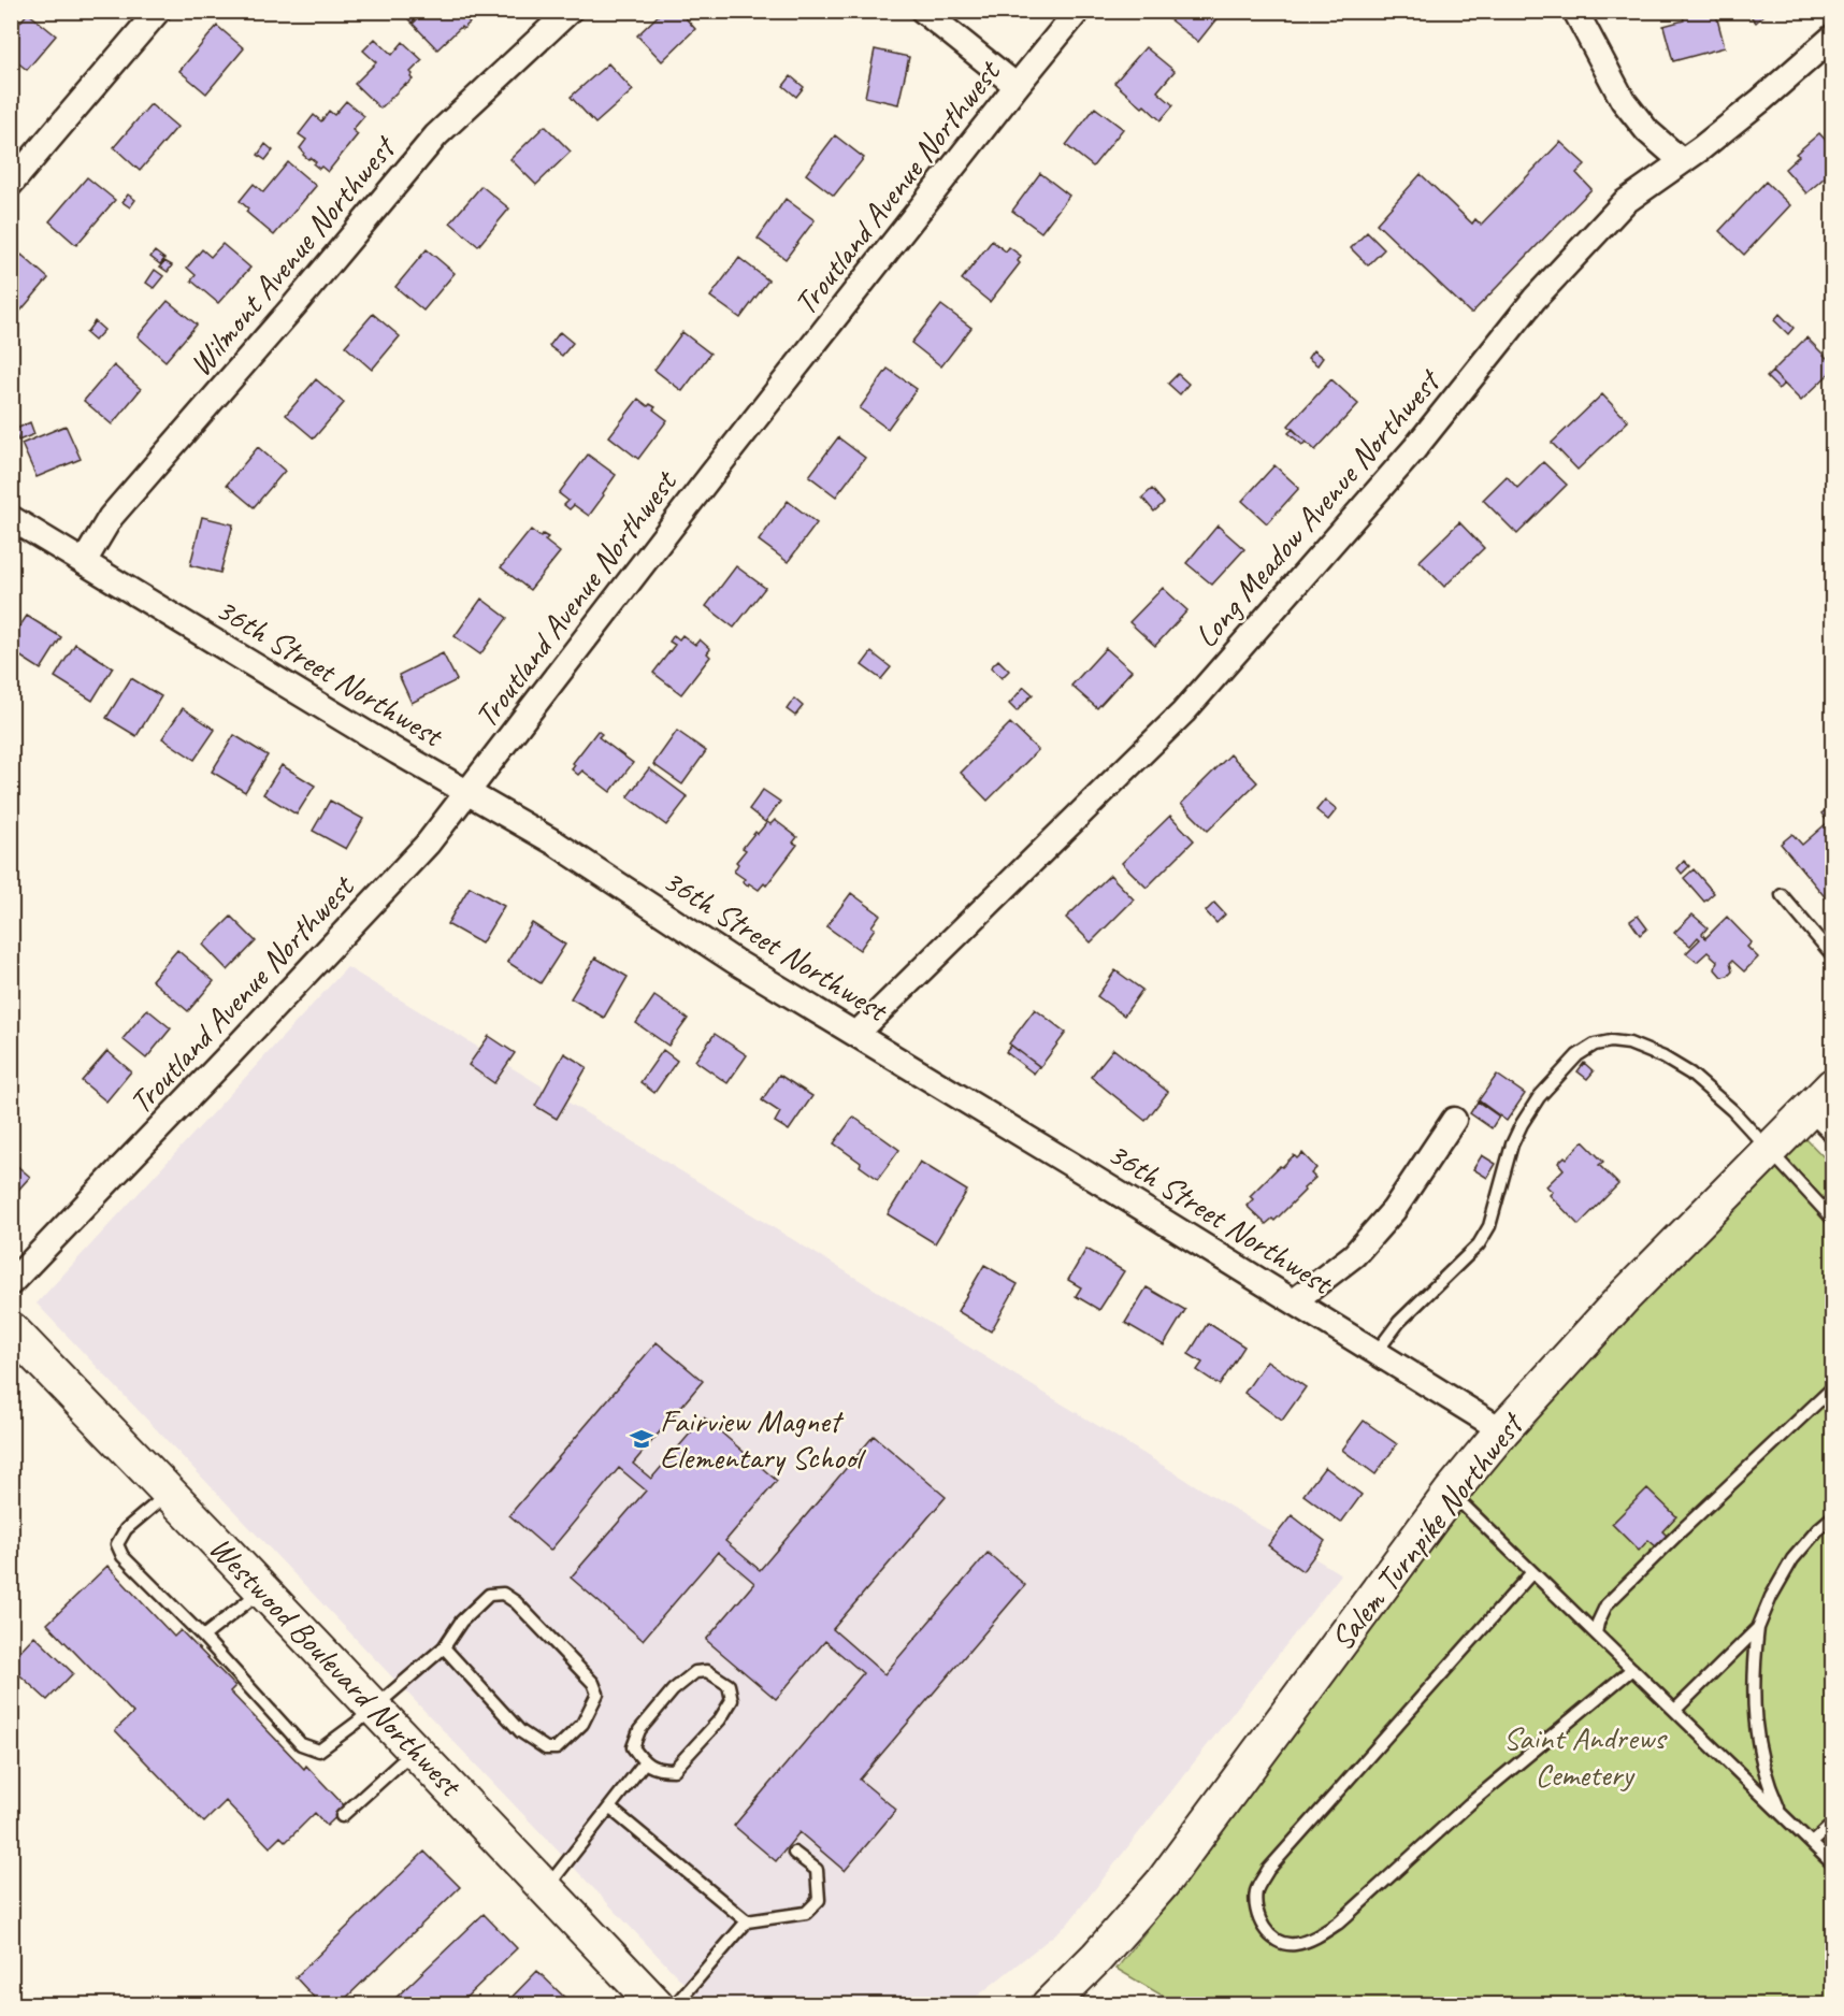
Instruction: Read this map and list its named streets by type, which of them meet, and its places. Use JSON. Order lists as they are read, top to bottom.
{
  "streets": {
    "street": [
      "Troutland Avenue Northwest",
      "Wilmont Avenue Northwest",
      "Long Meadow Avenue Northwest",
      "36th Street Northwest",
      "Salem Turnpike Northwest",
      "Westwood Boulevard Northwest"
    ]
  },
  "crossings": [
    ["Troutland Avenue Northwest", "36th Street Northwest"],
    ["Wilmont Avenue Northwest", "36th Street Northwest"],
    ["Long Meadow Avenue Northwest", "36th Street Northwest"],
    ["36th Street Northwest", "Salem Turnpike Northwest"]
  ],
  "parks": ["Saint Andrews Cemetery"],
  "places": {
    "school or university": ["Fairview Magnet Elementary School"]
  }
}
